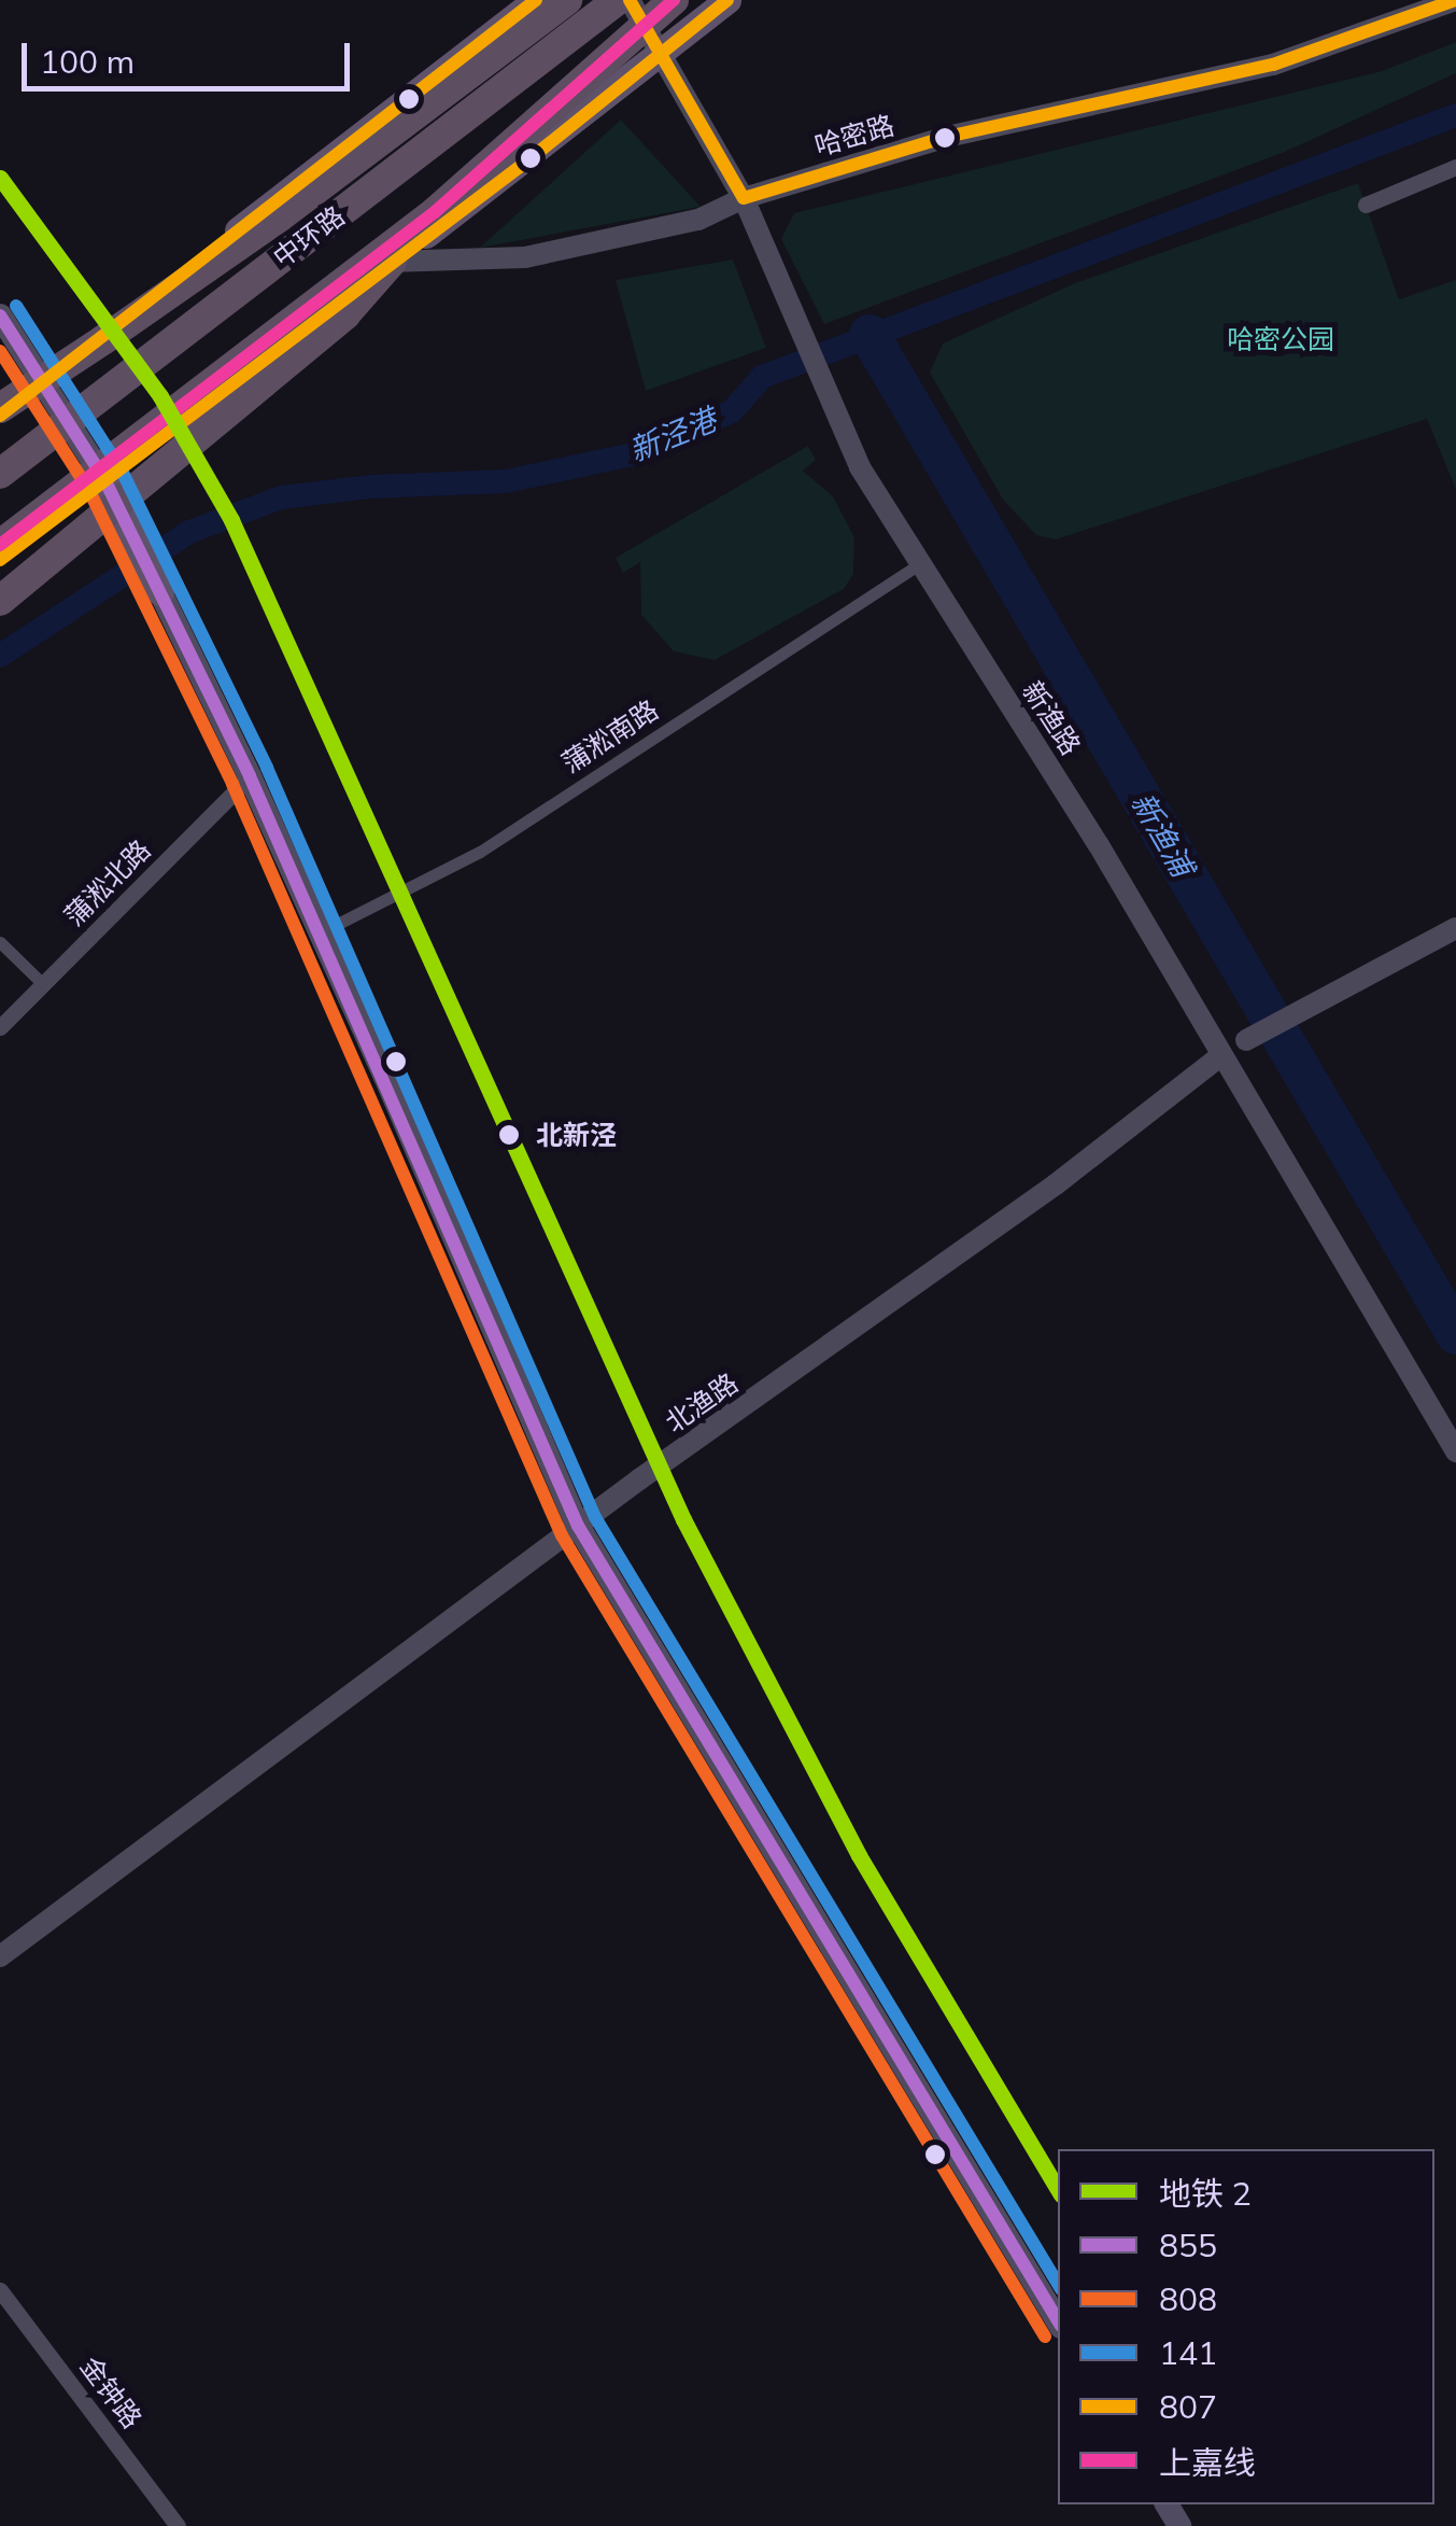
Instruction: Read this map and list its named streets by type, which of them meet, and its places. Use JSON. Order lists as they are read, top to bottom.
{
  "streets": {
    "highway": ["中环路"],
    "street": [
      "哈密路",
      "新渔路",
      "蒲淞南路",
      "蒲淞北路",
      "北渔路",
      "金钟路"
    ]
  },
  "crossings": [
    ["哈密路", "新渔路"],
    ["新渔路", "蒲淞南路"],
    ["新渔路", "北渔路"]
  ],
  "water": ["新泾港", "新渔浦"],
  "parks": ["哈密公园"],
  "places": ["北新泾"],
  "lines": [
    "transit line 807",
    "transit line 上嘉线",
    "metro line 2",
    "transit line 141",
    "transit line 855",
    "transit line 808"
  ],
  "legend": [
    "地铁 2",
    "855",
    "808",
    "141",
    "807",
    "上嘉线"
  ],
  "scale_bar": "100 m"
}
